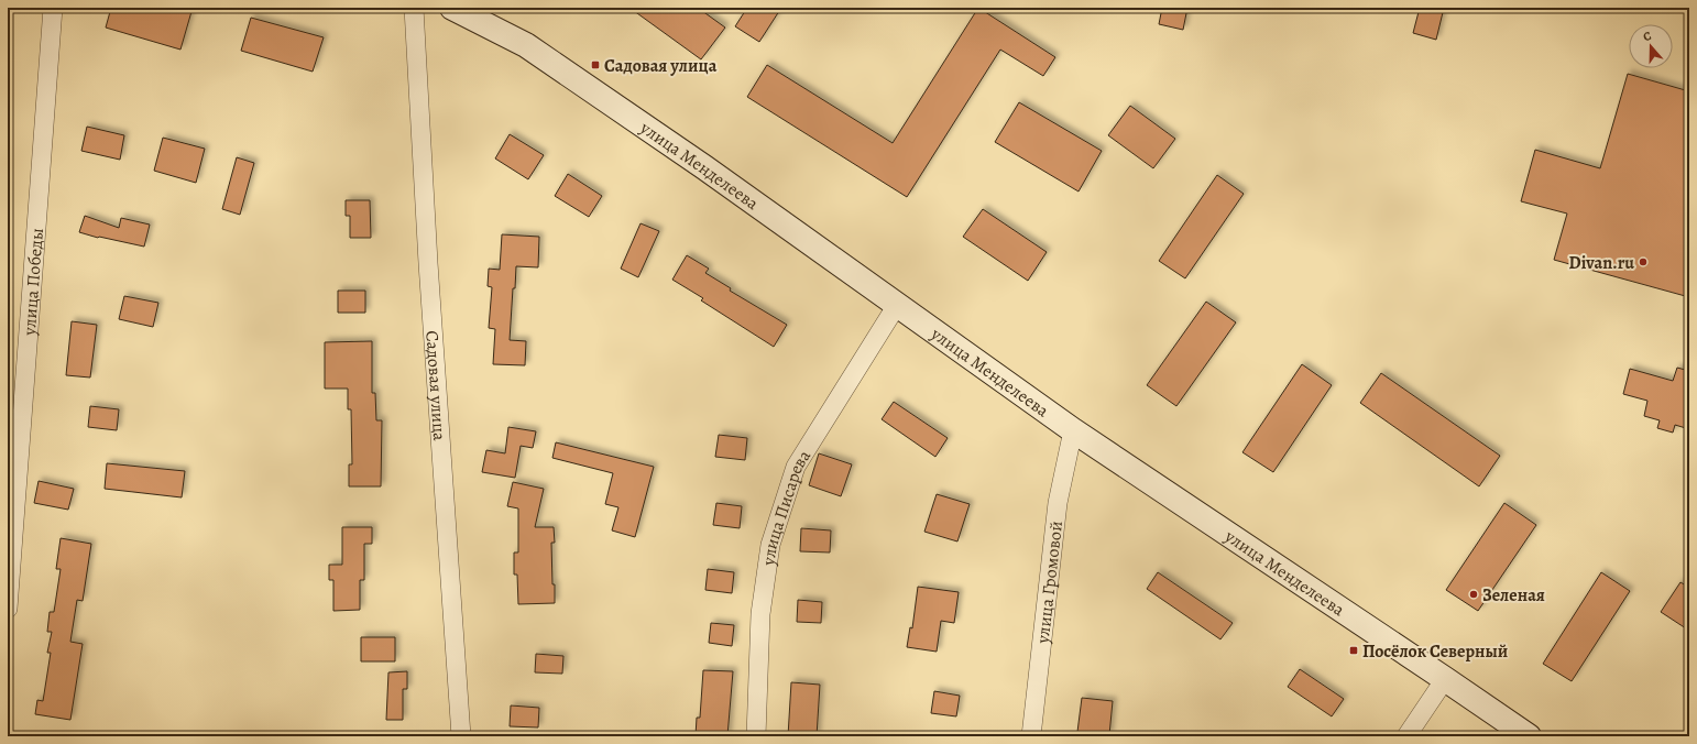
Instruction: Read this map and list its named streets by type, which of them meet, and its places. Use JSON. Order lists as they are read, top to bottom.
{
  "streets": {
    "main road": ["улица Менделеева"],
    "street": [
      "улица Победы",
      "Садовая улица",
      "улица Писарева",
      "улица Громовой"
    ]
  },
  "crossings": [
    ["улица Менделеева", "улица Писарева"],
    ["улица Менделеева", "улица Громовой"]
  ],
  "places": {
    "transit": ["Садовая улица", "Посёлок Северный"],
    "other": ["Divan.ru", "Зеленая"]
  },
  "north": "top"
}
